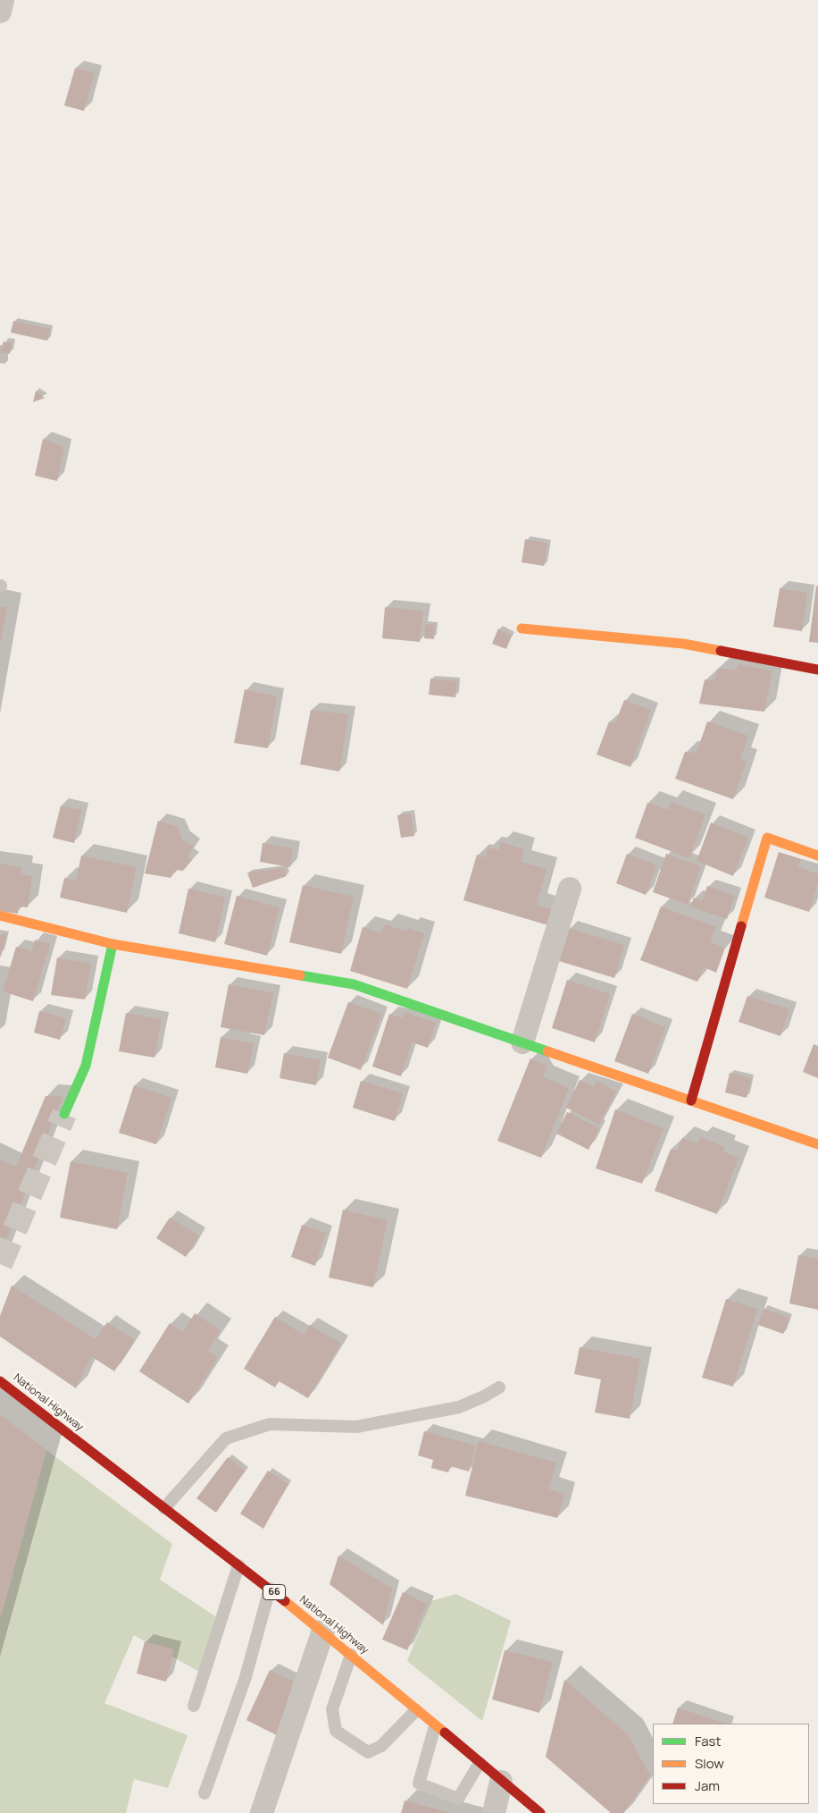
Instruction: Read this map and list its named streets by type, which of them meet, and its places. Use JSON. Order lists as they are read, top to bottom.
{
  "streets": {
    "street": ["National Highway", "66"]
  },
  "legend": ["Fast", "Slow", "Jam"]
}
